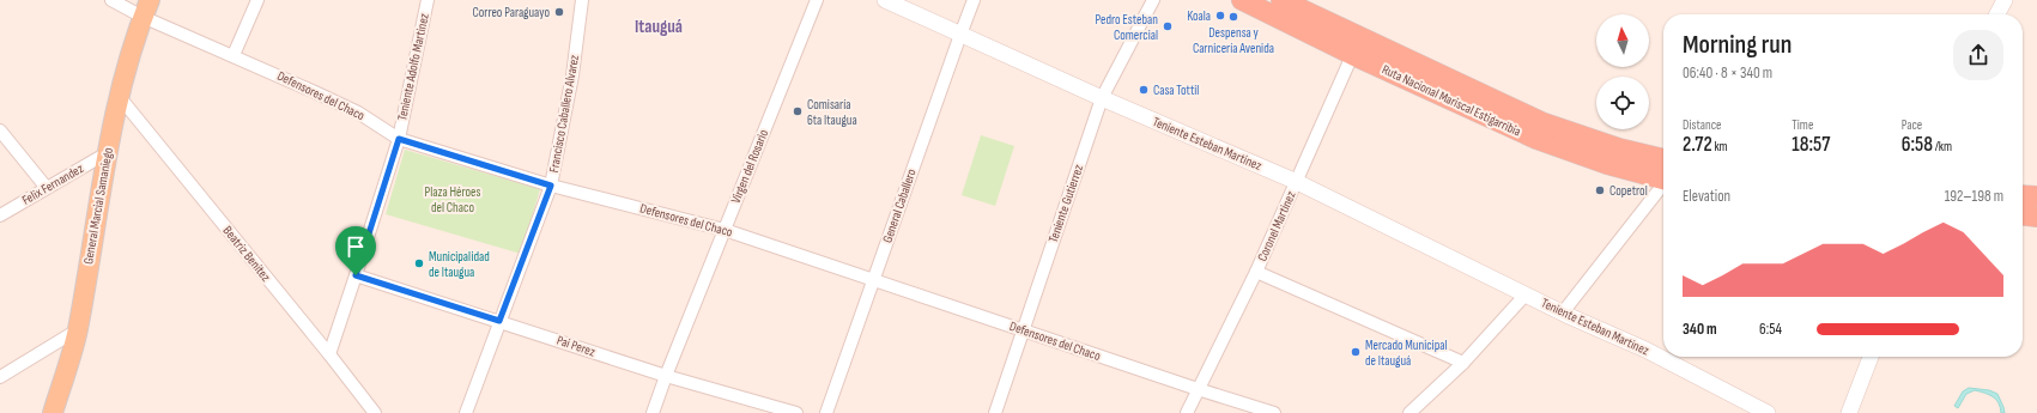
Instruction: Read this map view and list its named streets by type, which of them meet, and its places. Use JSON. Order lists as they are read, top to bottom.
{
  "streets": {
    "highway": ["Ruta Nacional Mariscal Estigarribia"],
    "main road": ["General Marcial Samaniego"],
    "street": [
      "Teniente Adolfo Martinez",
      "Defensores del Chaco",
      "Francisco Caballero Alvarez",
      "Teniente Esteban Martinez",
      "Virgen del Rosario",
      "Felix Fernandez",
      "Teniente Gutierrez",
      "General Caballero",
      "Coronel Martinez",
      "Beatriz Benitez",
      "Pai Perez"
    ]
  },
  "crossings": [
    ["Teniente Adolfo Martinez", "Defensores del Chaco"],
    ["Teniente Adolfo Martinez", "Beatriz Benitez"],
    ["Teniente Adolfo Martinez", "Pai Perez"],
    ["Defensores del Chaco", "Francisco Caballero Alvarez"],
    ["Defensores del Chaco", "Virgen del Rosario"],
    ["Defensores del Chaco", "Teniente Gutierrez"],
    ["Defensores del Chaco", "General Marcial Samaniego"],
    ["Defensores del Chaco", "General Caballero"],
    ["Defensores del Chaco", "Coronel Martinez"],
    ["Ruta Nacional Mariscal Estigarribia", "Coronel Martinez"],
    ["Francisco Caballero Alvarez", "Pai Perez"],
    ["Teniente Esteban Martinez", "Teniente Gutierrez"],
    ["Teniente Esteban Martinez", "General Caballero"],
    ["Teniente Esteban Martinez", "Coronel Martinez"],
    ["Virgen del Rosario", "Pai Perez"],
    ["Felix Fernandez", "General Marcial Samaniego"],
    ["General Marcial Samaniego", "Beatriz Benitez"]
  ],
  "districts": ["Itauguá"],
  "parks": ["Plaza Héroes del Chaco"],
  "places": [
    "Correo Paraguayo",
    "Koala",
    "Despensa y Carnicería Avenida",
    "Pedro Esteban Comercial",
    "Casa Tottil",
    "Comisaría 6ta Itaugua",
    "Copetrol",
    "Municipalidad de Itaugua",
    "Mercado Municipal de Itauguá"
  ],
  "north": "top",
  "page": {
    "heading": ["Morning run", "06:40 · 8 × 340 m"],
    "stats": [
      ["Distance", "2.72 km"],
      ["Time", "18:57"],
      ["Pace", "6:58 /km"]
    ],
    "chart": ["Elevation", "192–198 m"],
    "list": [
      {
        "name": "340 m",
        "note": "6:54"
      }
    ]
  }
}
